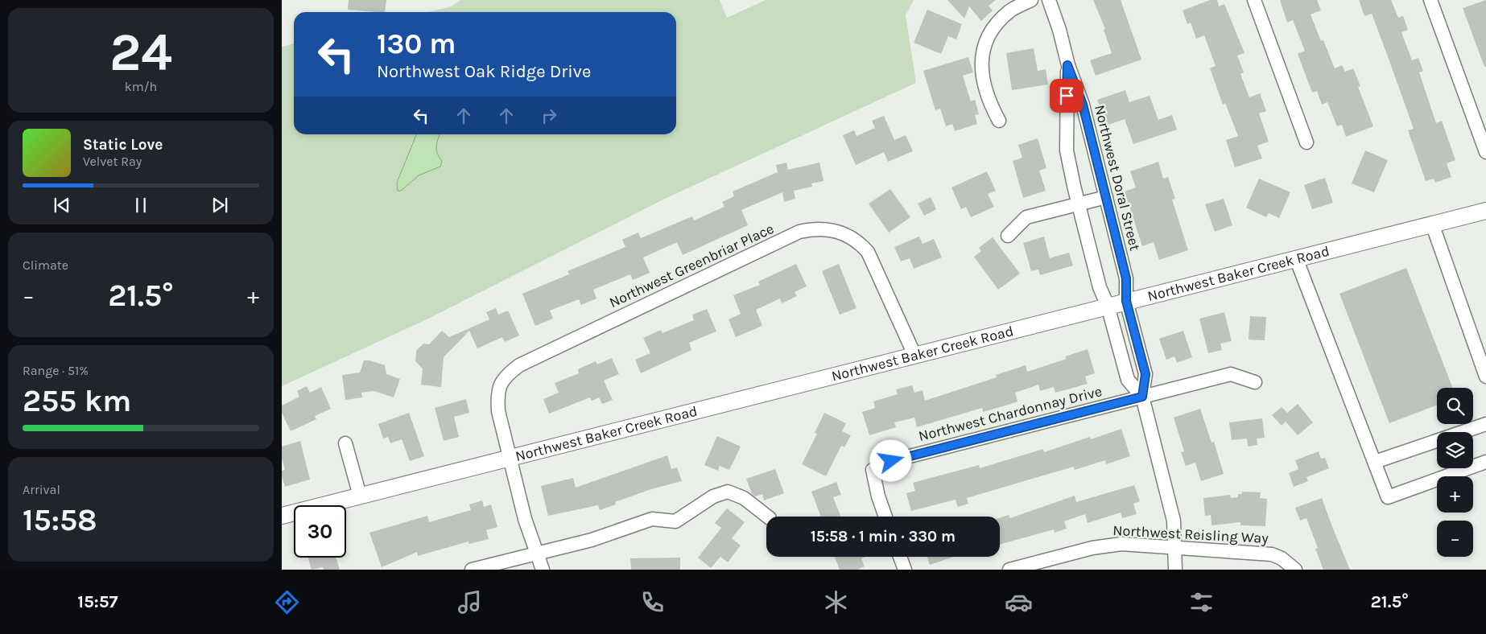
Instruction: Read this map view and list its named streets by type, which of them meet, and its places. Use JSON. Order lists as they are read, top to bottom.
{
  "streets": {
    "main road": ["Northwest Baker Creek Road"],
    "street": [
      "Northwest Doral Street",
      "Northwest Greenbriar Place",
      "Northwest Chardonnay Drive",
      "Northwest Reisling Way"
    ]
  },
  "crossings": [
    ["Northwest Doral Street", "Northwest Baker Creek Road"],
    ["Northwest Doral Street", "Northwest Chardonnay Drive"],
    ["Northwest Greenbriar Place", "Northwest Baker Creek Road"]
  ],
  "page": {
    "tile": [
      ["24", "km/h"],
      "Climate",
      ["Range · 51%", "255 km"],
      ["Arrival", "15:58"]
    ],
    "turn": ["130 m", "Northwest Oak Ridge Drive"],
    "song": ["Static Love", "Velvet Ray"],
    "heat": ["−", "21.5°", "+"],
    "map_buttons": ["+", "−"],
    "limit": "30",
    "trip": "15:58 · 1 min · 330 m",
    "tabs": ["15:57", "21.5°"]
  }
}
